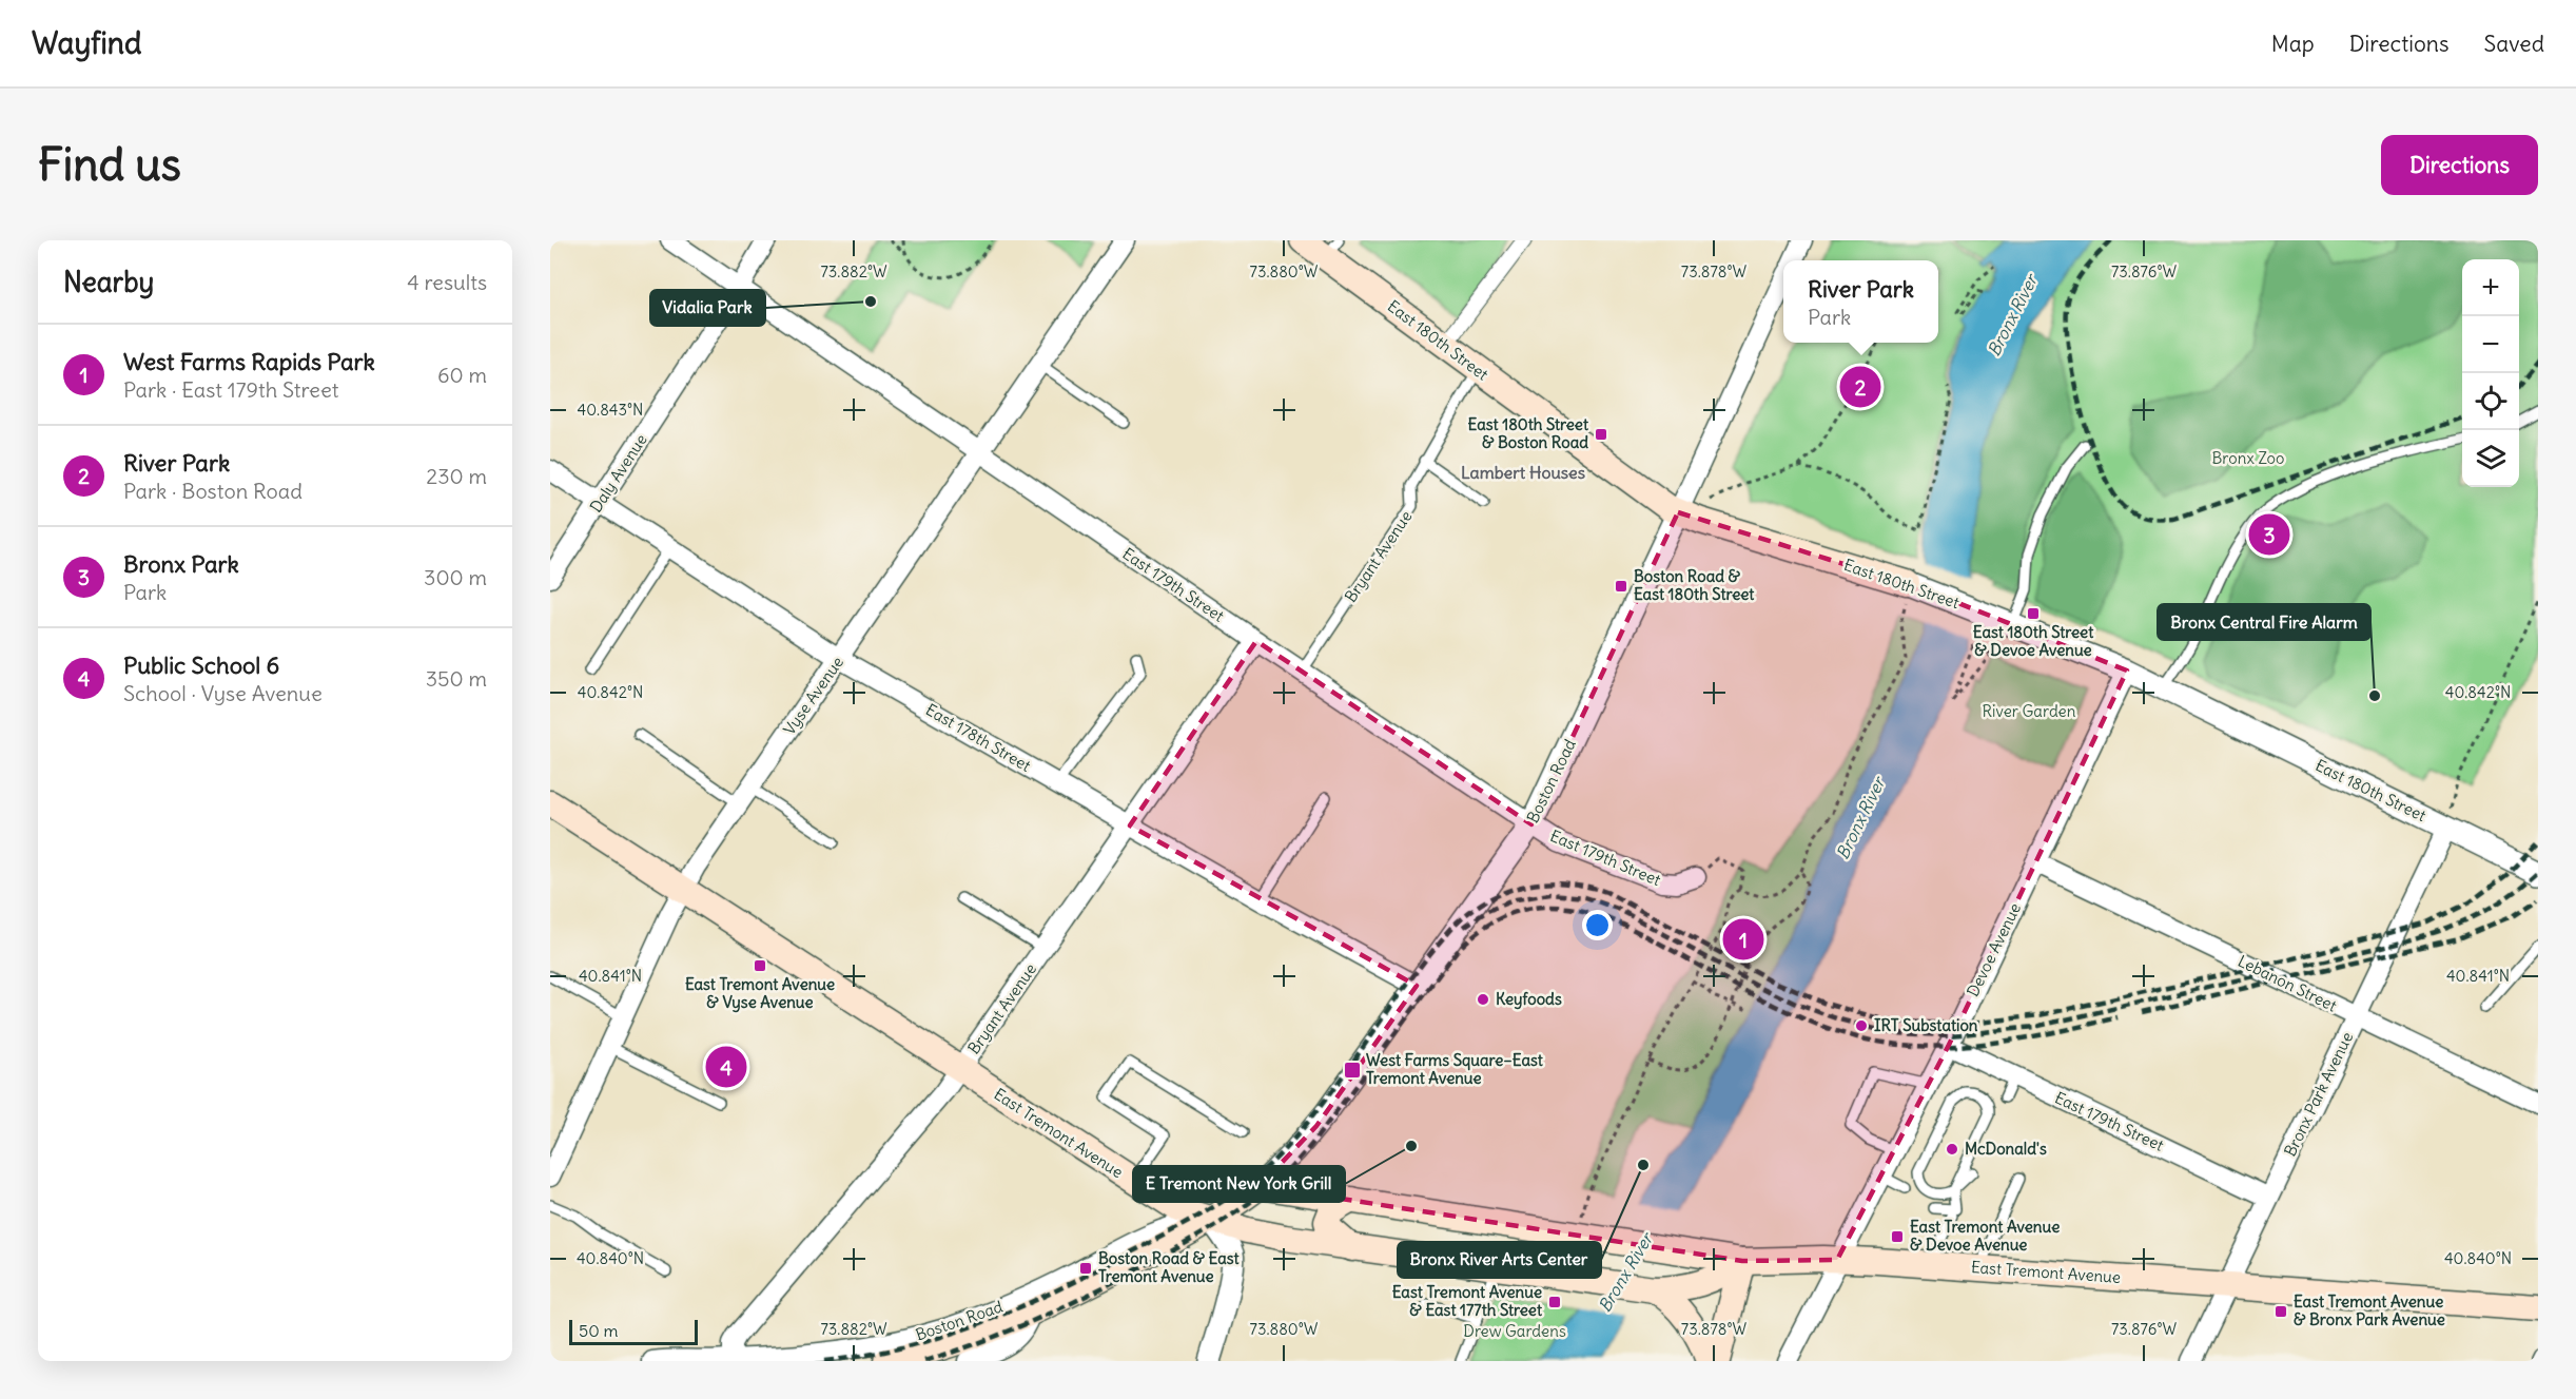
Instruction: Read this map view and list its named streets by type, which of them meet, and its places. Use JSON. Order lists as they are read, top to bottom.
{
  "streets": {
    "main road": ["East 180th Street", "Boston Road", "East Tremont Avenue"],
    "street": [
      "Daly Avenue",
      "Bryant Avenue",
      "East 179th Street",
      "Vyse Avenue",
      "East 178th Street",
      "Devoe Avenue",
      "Lebanon Street",
      "Bronx Park Avenue"
    ]
  },
  "crossings": [
    ["East 180th Street", "Bryant Avenue"],
    ["East 180th Street", "Boston Road"],
    ["East 180th Street", "Devoe Avenue"],
    ["East 180th Street", "Bronx Park Avenue"],
    ["Daly Avenue", "East 179th Street"],
    ["Daly Avenue", "East 178th Street"],
    ["Bryant Avenue", "East 179th Street"],
    ["Bryant Avenue", "East 178th Street"],
    ["Bryant Avenue", "Boston Road"],
    ["Bryant Avenue", "East Tremont Avenue"],
    ["East 179th Street", "Vyse Avenue"],
    ["East 179th Street", "Boston Road"],
    ["East 179th Street", "Devoe Avenue"],
    ["East 179th Street", "Bronx Park Avenue"],
    ["Vyse Avenue", "East 178th Street"],
    ["Vyse Avenue", "East Tremont Avenue"],
    ["East 178th Street", "Boston Road"],
    ["Boston Road", "East Tremont Avenue"],
    ["Devoe Avenue", "Lebanon Street"],
    ["Devoe Avenue", "East Tremont Avenue"],
    ["Lebanon Street", "Bronx Park Avenue"],
    ["Bronx Park Avenue", "East Tremont Avenue"]
  ],
  "districts": ["Lambert Houses"],
  "water": ["Bronx River"],
  "parks": ["Bronx Zoo", "River Garden", "Drew Gardens"],
  "places": {
    "other": [
      "Vidalia Park",
      "Bronx Central Fire Alarm",
      "Keyfoods",
      "IRT Substation",
      "E Tremont New York Grill",
      "McDonald's",
      "Bronx River Arts Center"
    ],
    "transit": [
      "East 180th Street & Boston Road",
      "Boston Road & East 180th Street",
      "East 180th Street & Devoe Avenue",
      "East Tremont Avenue & Vyse Avenue",
      "West Farms Square–East Tremont Avenue",
      "East Tremont Avenue & Devoe Avenue",
      "Boston Road & East Tremont Avenue",
      "East Tremont Avenue & East 177th Street",
      "East Tremont Avenue & Bronx Park Avenue"
    ]
  },
  "scale_bar": "50 m",
  "page": {
    "header": "Wayfind",
    "nav": ["Map", "Directions", "Saved"],
    "buttons": "Directions",
    "title": "Find us",
    "heading": ["Nearby", "4 results"],
    "map_buttons": ["+", "−"],
    "popup": ["River Park", "Park"],
    "list": [
      {
        "mark": "1",
        "name": "West Farms Rapids Park",
        "note": "Park · East 179th Street",
        "value": "60 m"
      },
      {
        "mark": "2",
        "name": "River Park",
        "note": "Park · Boston Road",
        "value": "230 m"
      },
      {
        "mark": "3",
        "name": "Bronx Park",
        "note": "Park",
        "value": "300 m"
      },
      {
        "mark": "4",
        "name": "Public School 6",
        "note": "School · Vyse Avenue",
        "value": "350 m"
      }
    ],
    "pins": [
      "2",
      "3",
      "1",
      "4"
    ],
    "scale": "50 m"
  },
  "coordinates": [
    "73.882°W",
    "73.880°W",
    "73.878°W",
    "73.876°W",
    "40.843°N",
    "40.842°N",
    "40.841°N",
    "40.840°N"
  ]
}
